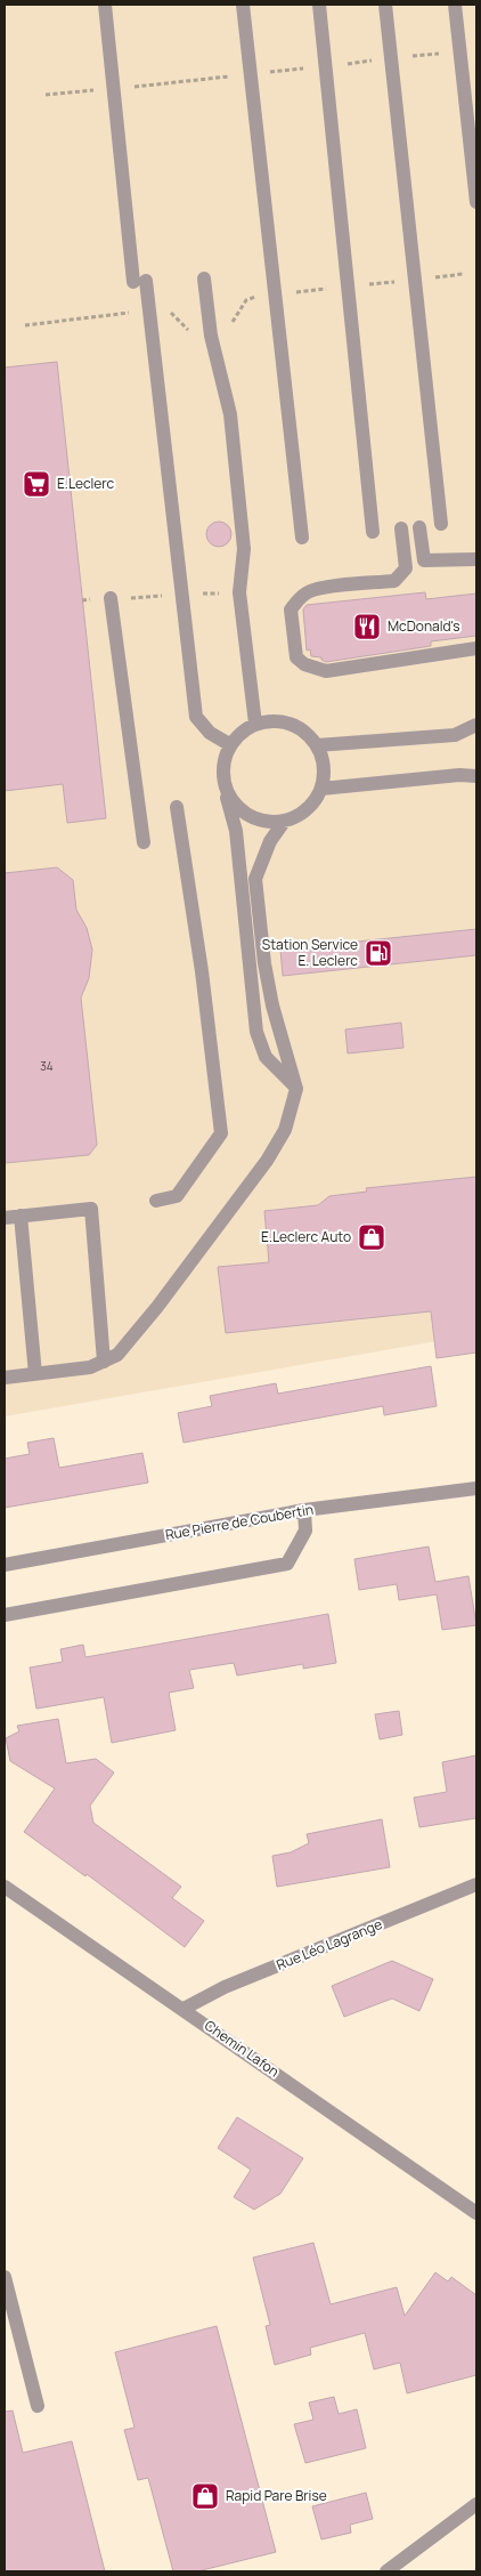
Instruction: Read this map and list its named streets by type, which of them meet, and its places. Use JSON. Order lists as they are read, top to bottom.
{
  "streets": {
    "street": ["Rue Pierre de Coubertin", "Rue Léo Lagrange", "Chemin Lafon"]
  },
  "crossings": [
    ["Rue Léo Lagrange", "Chemin Lafon"]
  ],
  "places": {
    "supermarket": ["E.Leclerc"],
    "restaurant": ["McDonald's"],
    "fuel station": ["Station Service E. Leclerc"],
    "shop": ["E.Leclerc Auto", "Rapid Pare Brise"]
  },
  "house_numbers": ["34"]
}
